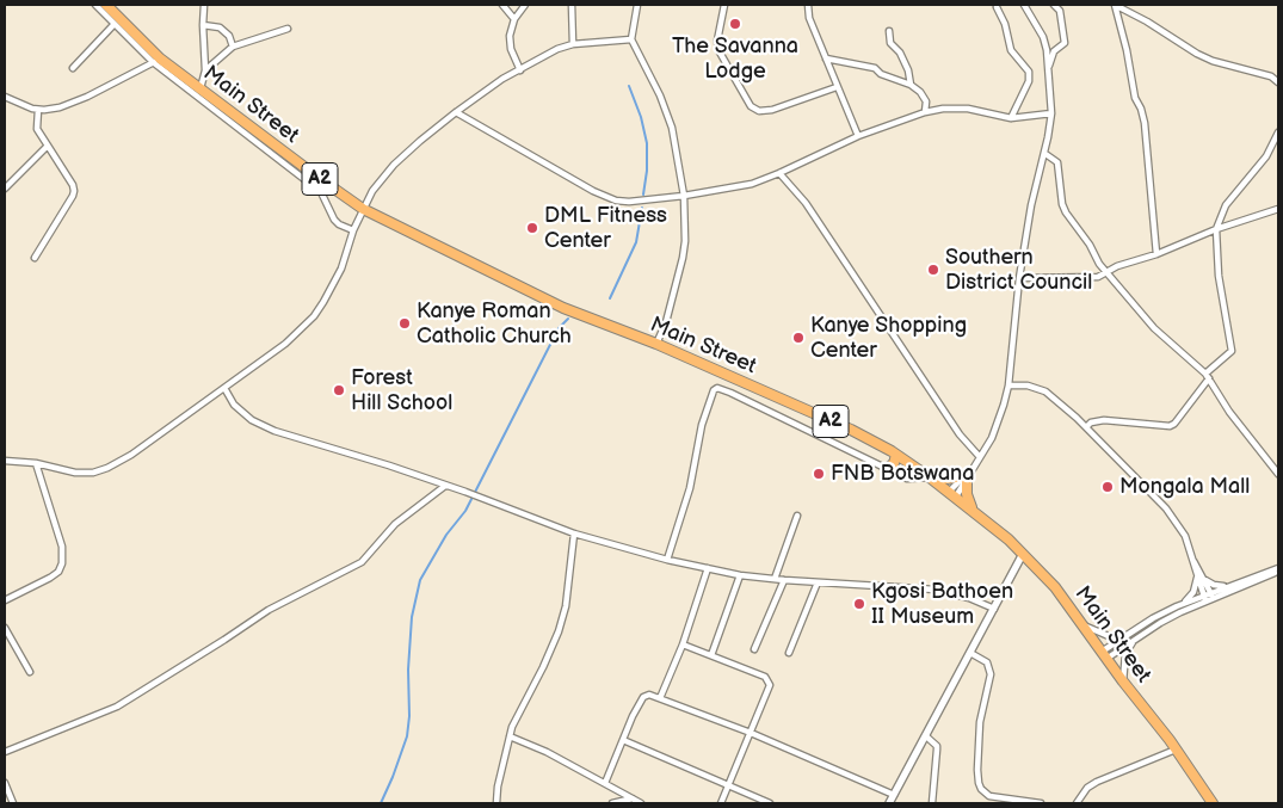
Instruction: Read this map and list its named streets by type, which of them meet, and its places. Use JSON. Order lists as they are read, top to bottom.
{
  "streets": {
    "highway": ["Main Street", "A2"]
  },
  "places": [
    "The Savanna Lodge",
    "DML Fitness Center",
    "Southern District Council",
    "Kanye Roman Catholic Church",
    "Kanye Shopping Center",
    "Forest Hill School",
    "FNB Botswana",
    "Mongala Mall",
    "Kgosi Bathoen II Museum"
  ]
}
